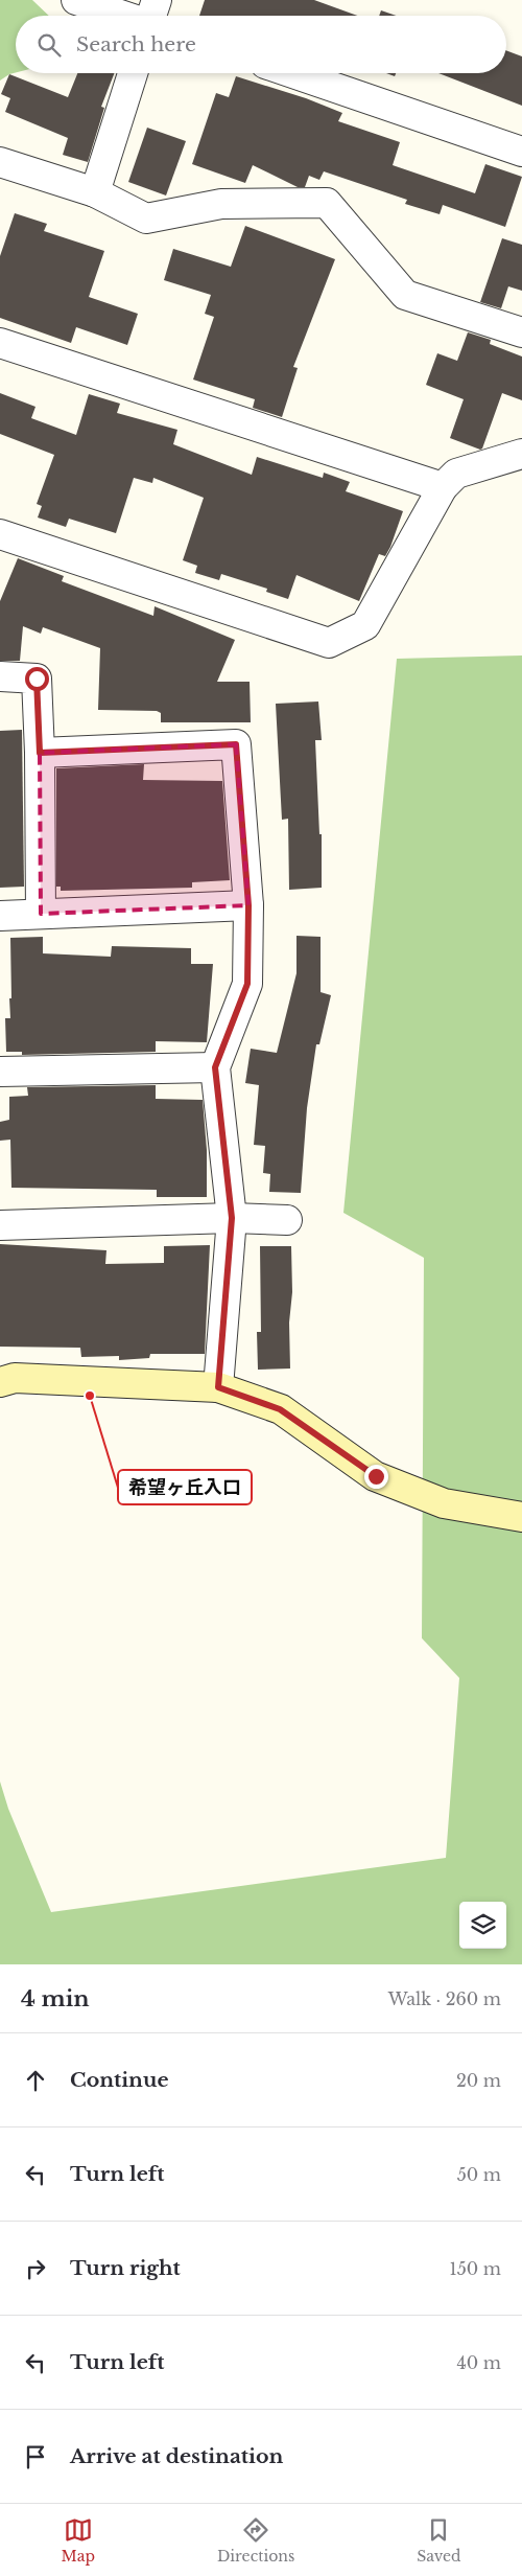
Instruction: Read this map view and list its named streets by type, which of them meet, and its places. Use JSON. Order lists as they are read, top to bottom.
{
  "places": ["希望ヶ丘入口"],
  "page": {
    "search": "Search here",
    "heading": ["4 min", "Walk · 260 m"],
    "list": [
      ["Continue", "20 m"],
      ["Turn left", "50 m"],
      ["Turn right", "150 m"],
      ["Turn left", "40 m"],
      "Arrive at destination"
    ],
    "nav": ["Map", "Directions", "Saved"]
  }
}
